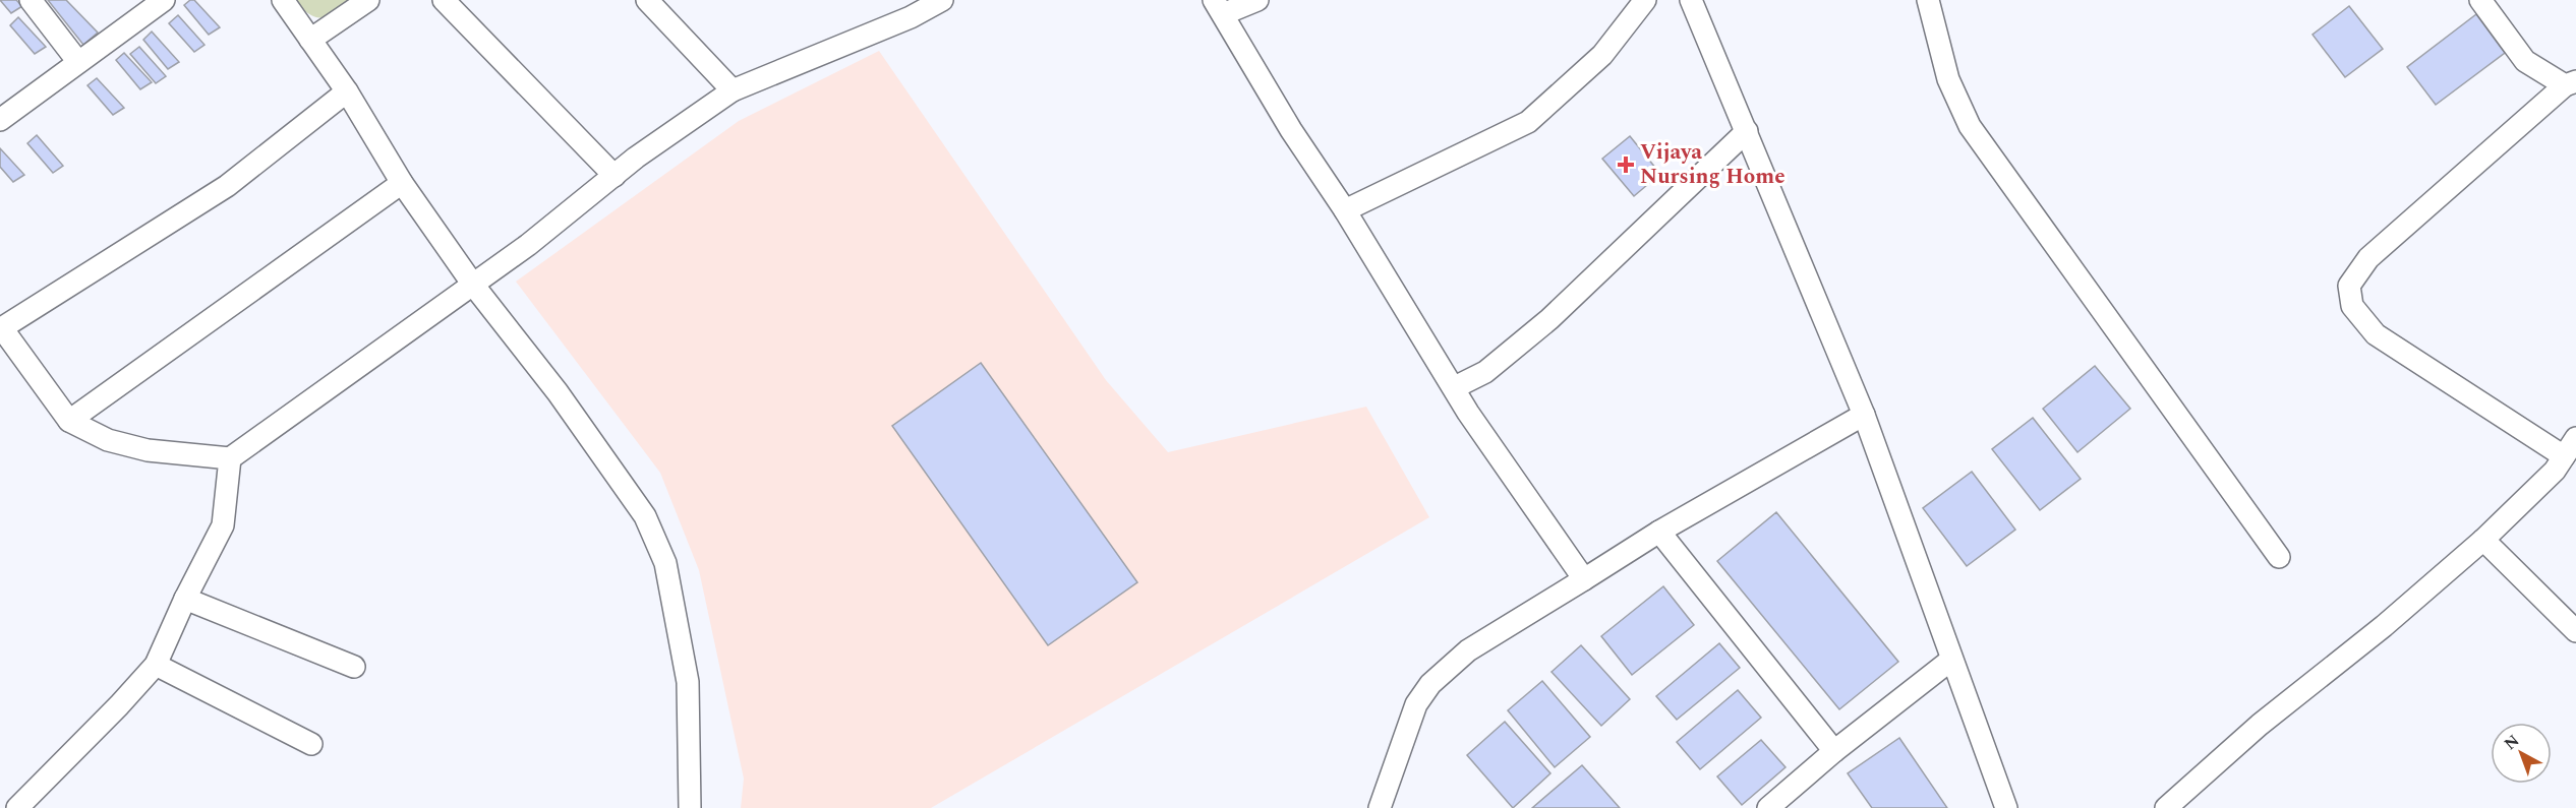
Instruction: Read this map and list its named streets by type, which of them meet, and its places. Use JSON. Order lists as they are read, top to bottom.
{
  "places": {
    "health": ["Vijaya Nursing Home"]
  },
  "north": "top left"
}
